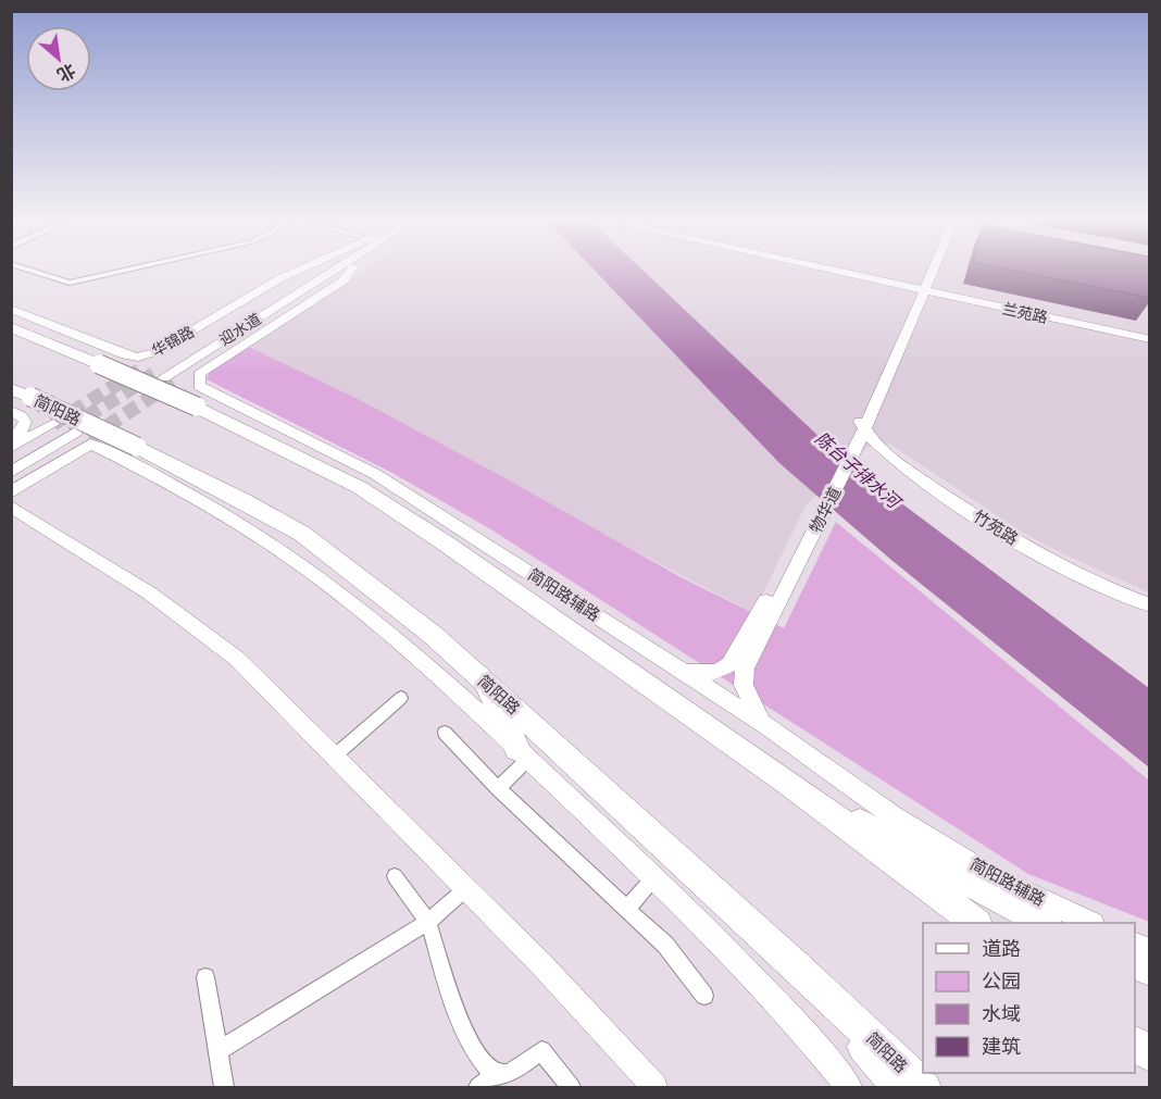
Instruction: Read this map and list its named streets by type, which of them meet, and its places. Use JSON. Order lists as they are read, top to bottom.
{
  "streets": {
    "highway": ["简阳路"],
    "street": [
      "兰苑路",
      "迎水道",
      "华锦路",
      "物华道",
      "竹苑路",
      "简阳路辅路"
    ]
  },
  "crossings": [
    ["兰苑路", "物华道"],
    ["物华道", "竹苑路"],
    ["物华道", "简阳路辅路"]
  ],
  "water": ["陈台子排水河"],
  "legend": [
    "道路",
    "公园",
    "水域",
    "建筑"
  ],
  "north": "bottom right"
}
